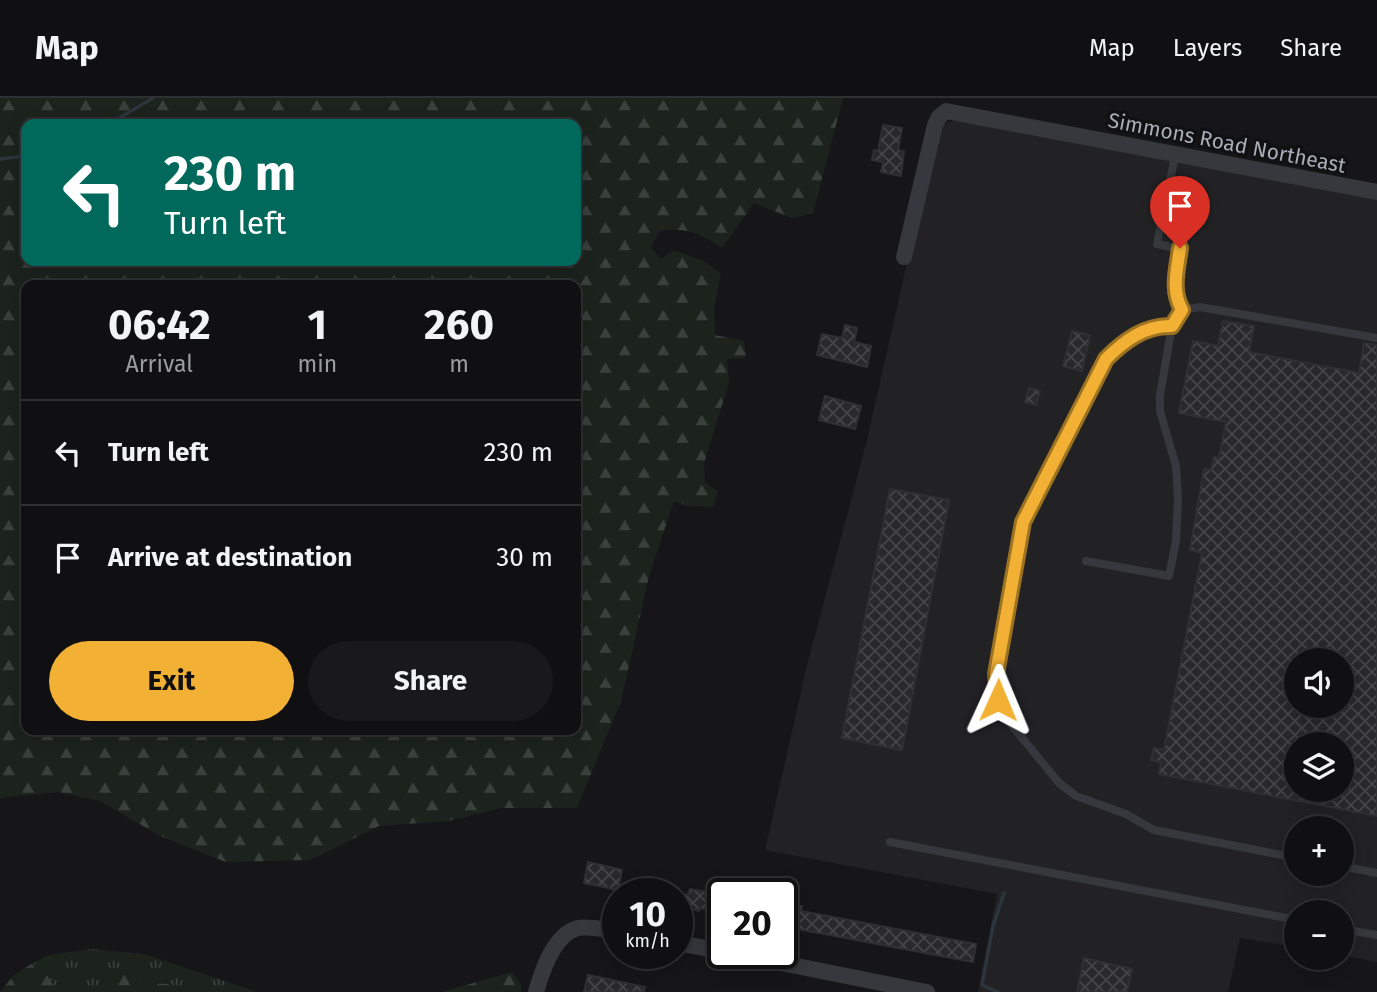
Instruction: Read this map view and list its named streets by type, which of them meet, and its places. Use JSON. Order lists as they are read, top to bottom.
{
  "streets": {
    "street": ["Simmons Road Northeast"]
  },
  "page": {
    "header": "Map",
    "nav": ["Map", "Layers", "Share"],
    "turn": ["230 m", "Turn left"],
    "eta": [
      "06:42",
      "Arrival",
      "1",
      "min",
      "260",
      "m"
    ],
    "list": [
      {
        "name": "Turn left",
        "value": "230 m"
      },
      {
        "name": "Arrive at destination",
        "value": "30 m"
      }
    ],
    "buttons": ["Exit", "Share"],
    "map_buttons": ["+", "−"],
    "speed": "10 km/h",
    "limit": "20"
  }
}
